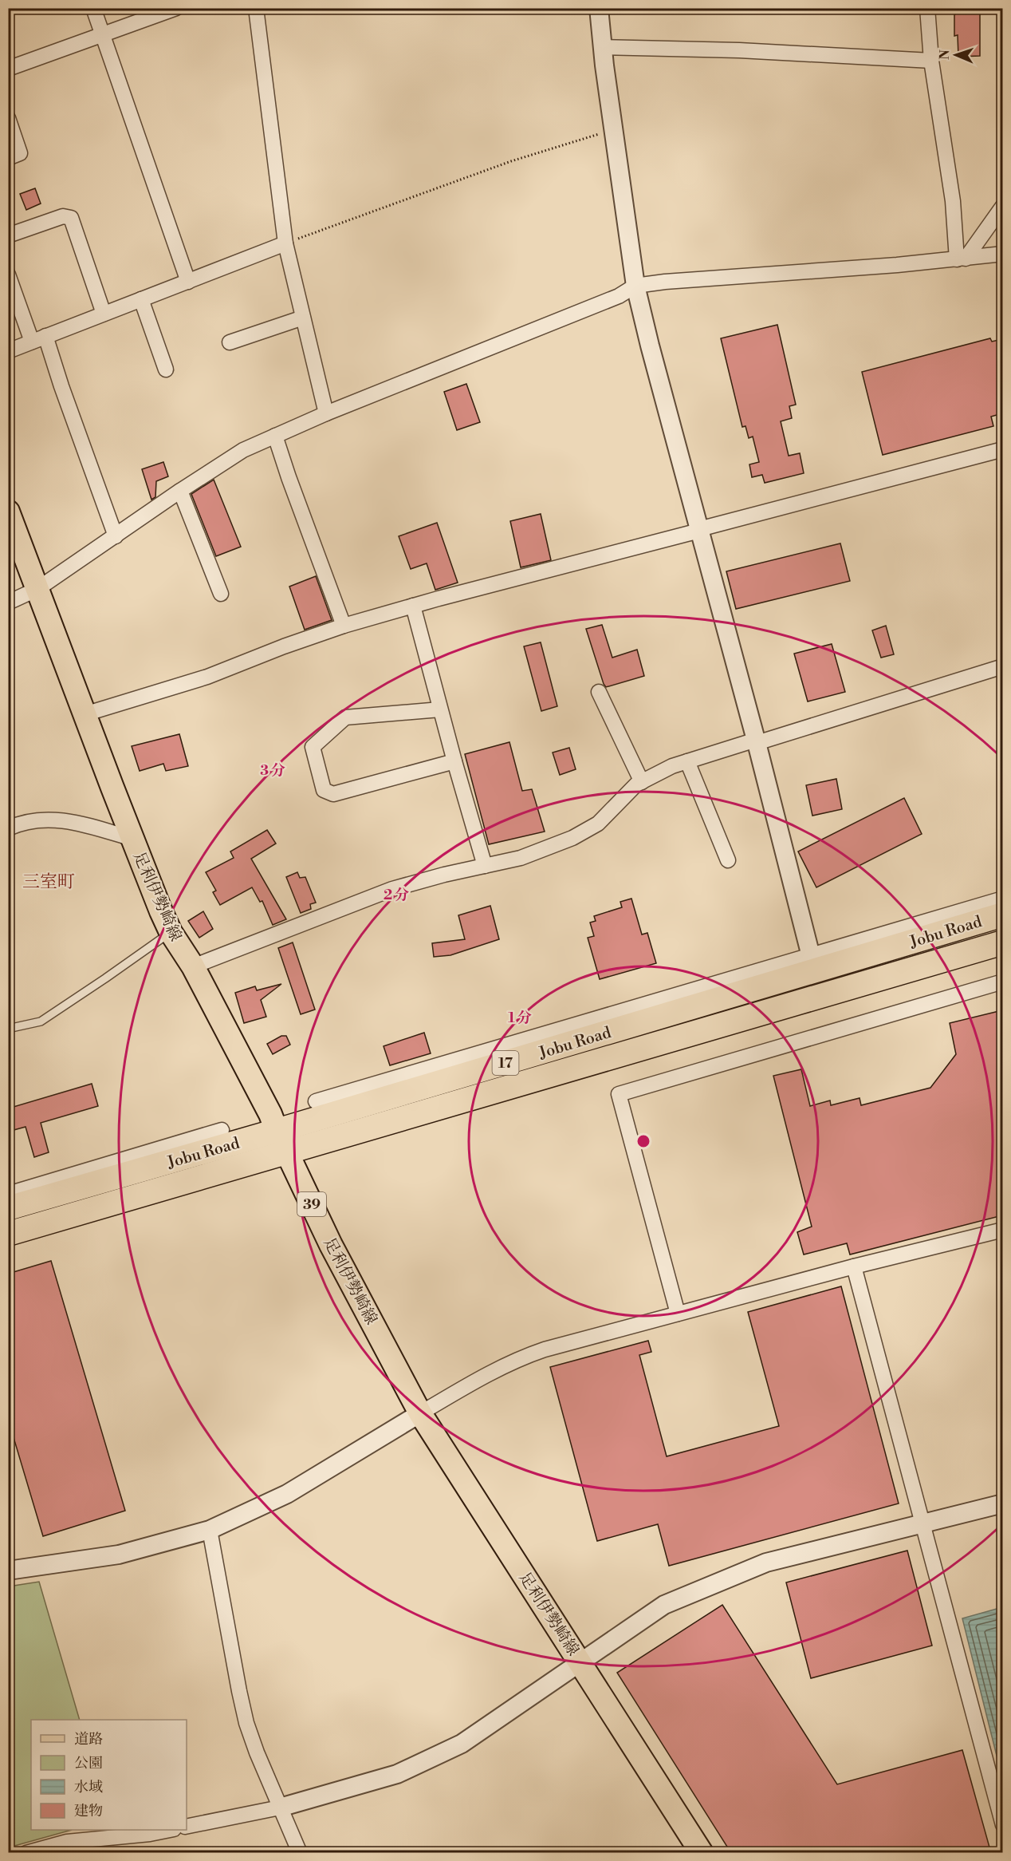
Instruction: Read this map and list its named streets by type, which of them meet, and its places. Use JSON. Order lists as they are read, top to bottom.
{
  "streets": {
    "highway": ["Jobu Road", "17"],
    "main road": ["足利伊勢崎線", "39"]
  },
  "crossings": [
    ["足利伊勢崎線", "Jobu Road"]
  ],
  "districts": ["三室町"],
  "legend": [
    "道路",
    "公園",
    "水域",
    "建物"
  ],
  "north": "left",
  "rings": ["3 分", "2 分", "1 分"]
}
